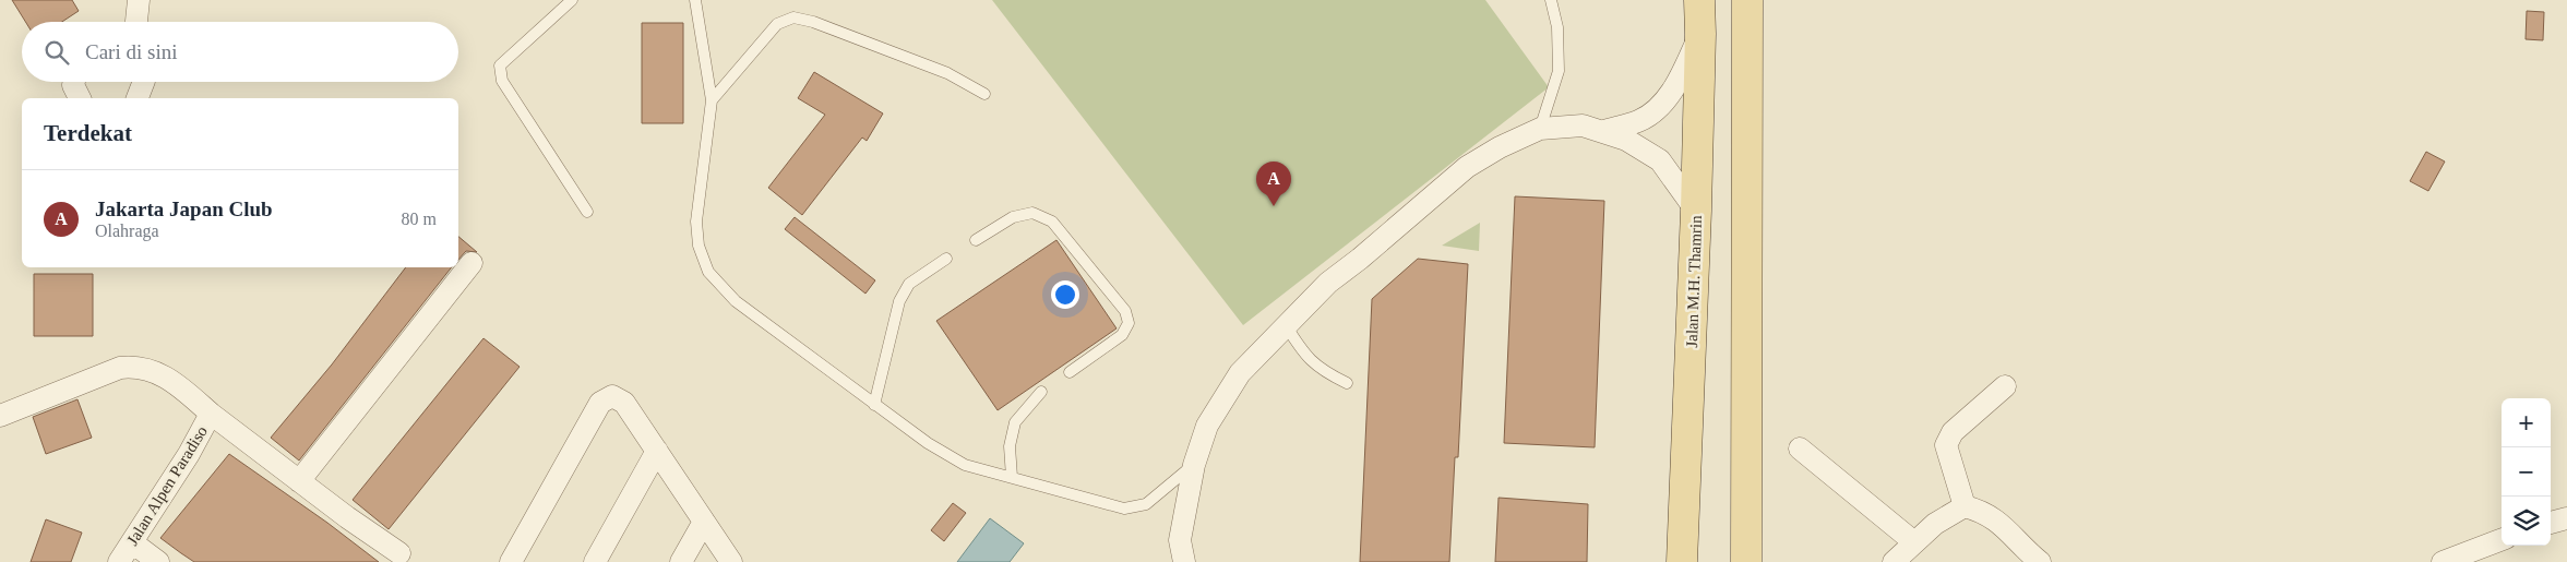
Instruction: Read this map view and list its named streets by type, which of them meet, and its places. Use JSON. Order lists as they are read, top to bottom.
{
  "streets": {
    "main road": ["Jalan M.H. Thamrin"],
    "street": ["Jalan Alpen Paradiso"]
  },
  "page": {
    "search": "Cari di sini",
    "heading": "Terdekat",
    "pins": "A",
    "list": [
      {
        "mark": "A",
        "name": "Jakarta Japan Club",
        "note": "Olahraga",
        "value": "80 m"
      }
    ],
    "map_buttons": ["+", "−"]
  }
}
